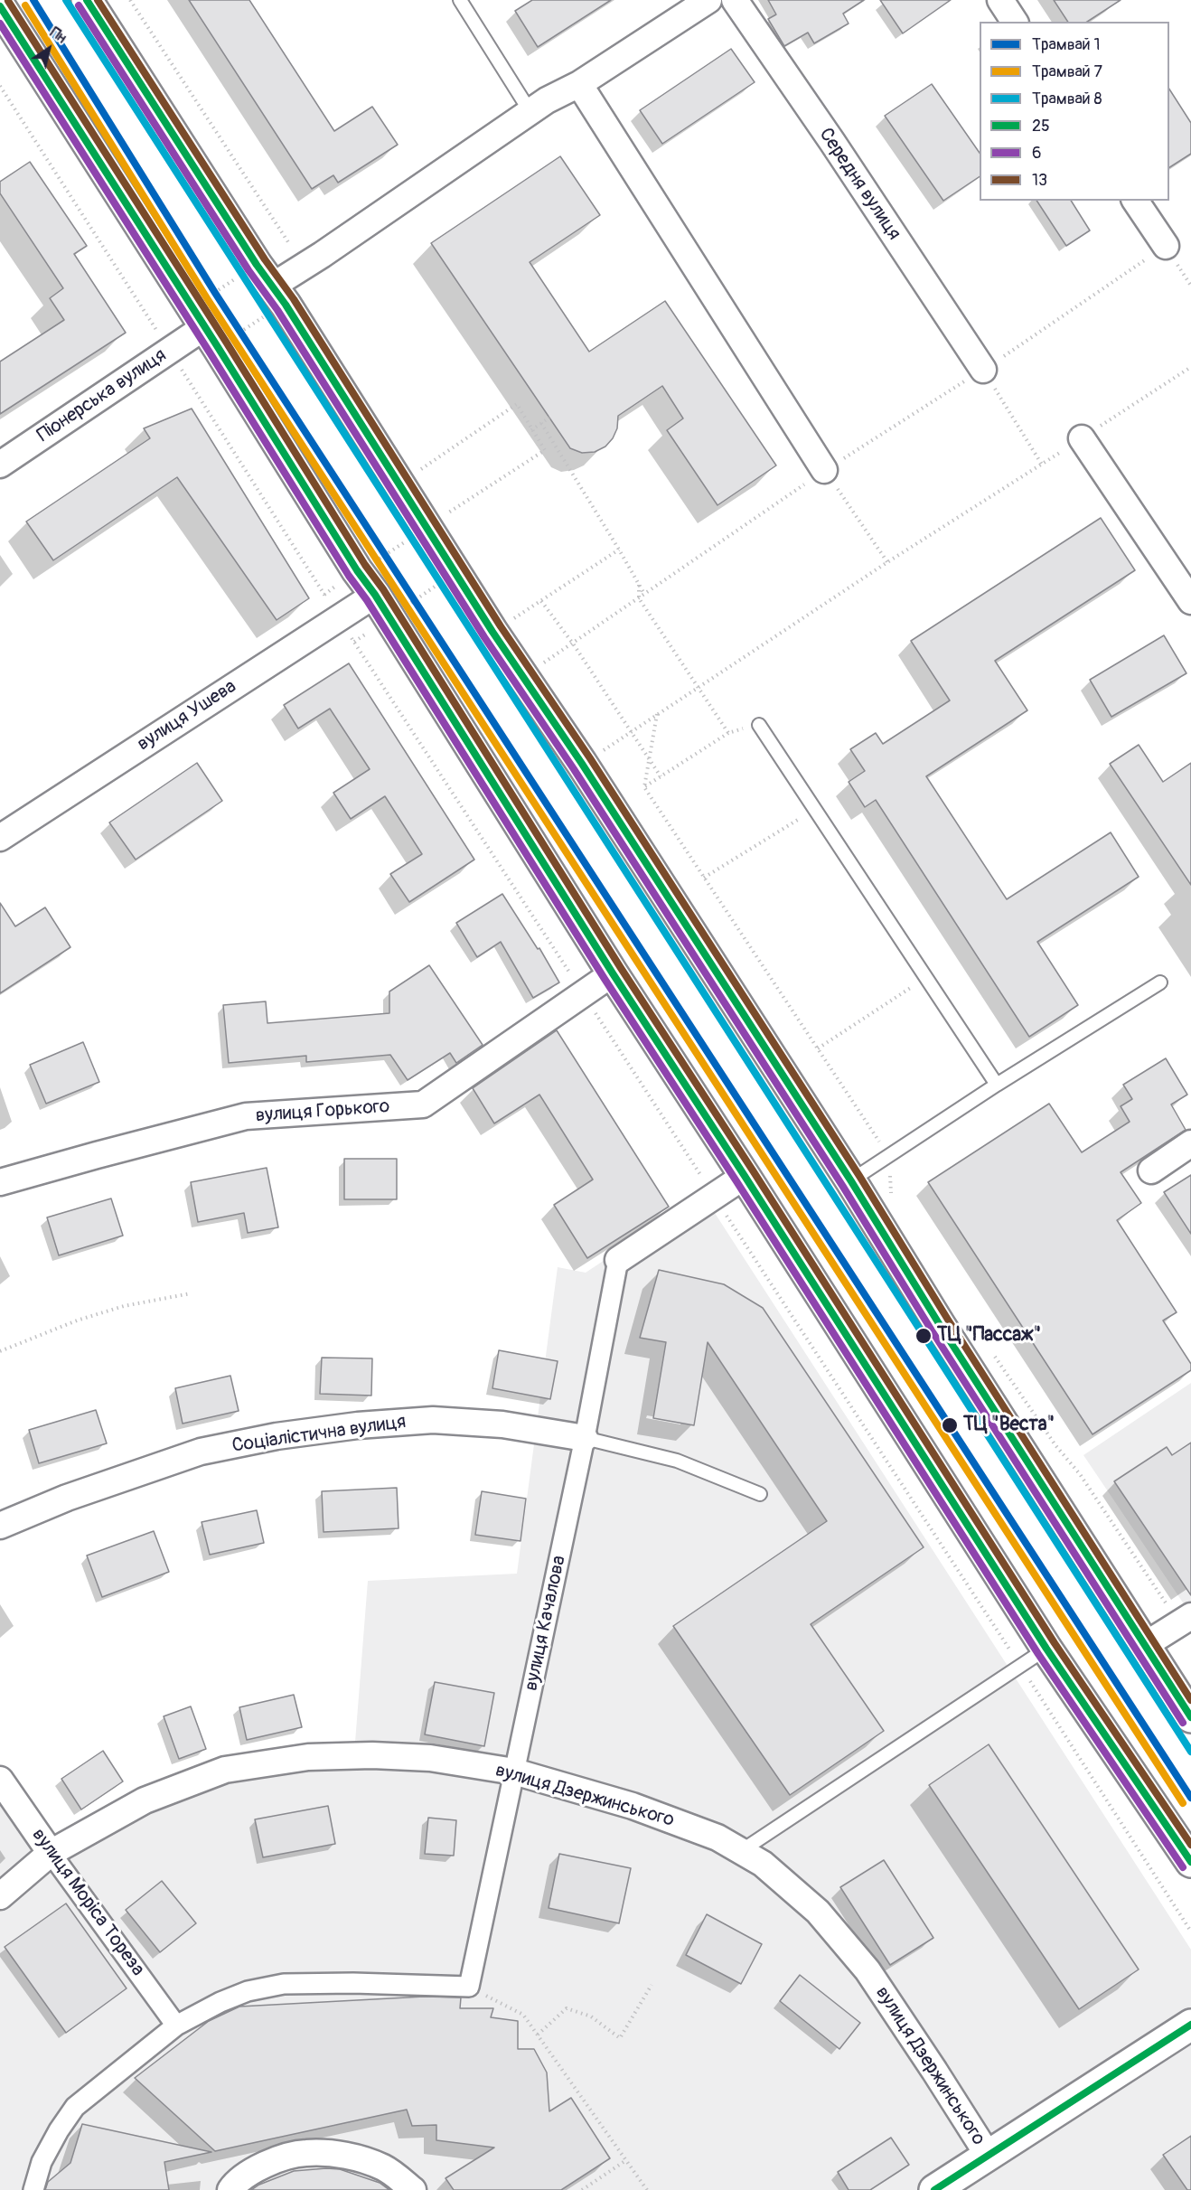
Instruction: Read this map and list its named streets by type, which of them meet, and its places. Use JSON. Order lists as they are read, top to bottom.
{
  "streets": {
    "street": [
      "Середня вулиця",
      "Піонерська вулиця",
      "вулиця Ушева",
      "вулиця Горького",
      "Соціалістична вулиця",
      "вулиця Качалова",
      "вулиця Дзержинського",
      "вулиця Моріса Тореза"
    ]
  },
  "crossings": [
    ["Соціалістична вулиця", "вулиця Качалова"],
    ["вулиця Качалова", "вулиця Дзержинського"],
    ["вулиця Дзержинського", "вулиця Моріса Тореза"]
  ],
  "places": ["ТЦ \"Пассаж\"", "ТЦ \"Веста\""],
  "lines": [
    "tram line 1",
    "tram line 8",
    "transit line 25",
    "transit line 13",
    "tram line 7",
    "transit line 6"
  ],
  "legend": [
    "Трамвай 1",
    "Трамвай 7",
    "Трамвай 8",
    "25",
    "6",
    "13"
  ],
  "north": "top right"
}
